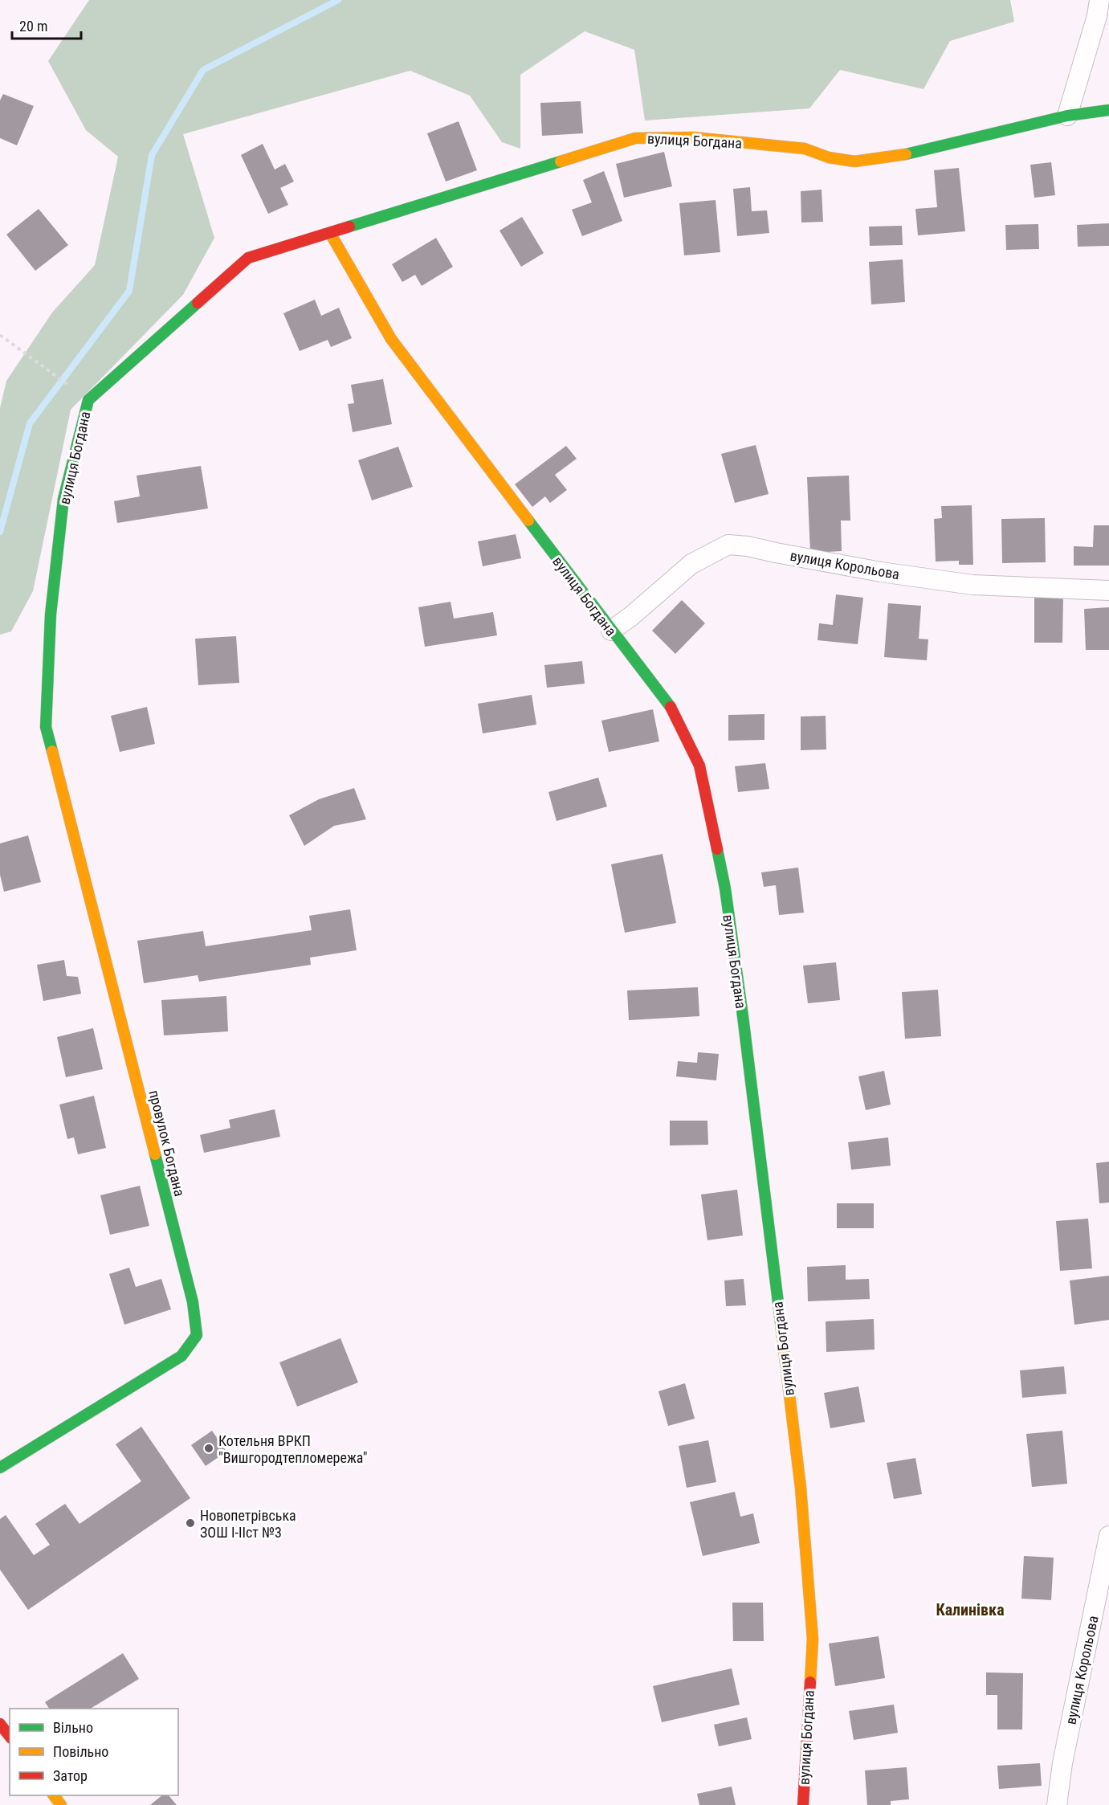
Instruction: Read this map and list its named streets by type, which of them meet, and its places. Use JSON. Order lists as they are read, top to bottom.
{
  "streets": {
    "street": ["вулиця Богдана", "вулиця Корольова", "провулок Богдана"]
  },
  "crossings": [
    ["вулиця Богдана", "вулиця Корольова"],
    ["вулиця Богдана", "провулок Богдана"]
  ],
  "districts": ["Калинівка"],
  "places": ["Котельня ВРКП \"Вишгородтепломережа\"", "Новопетрівська ЗОШ I-IIст №3"],
  "legend": ["Вільно", "Повільно", "Затор"],
  "scale_bar": "20 m"
}
